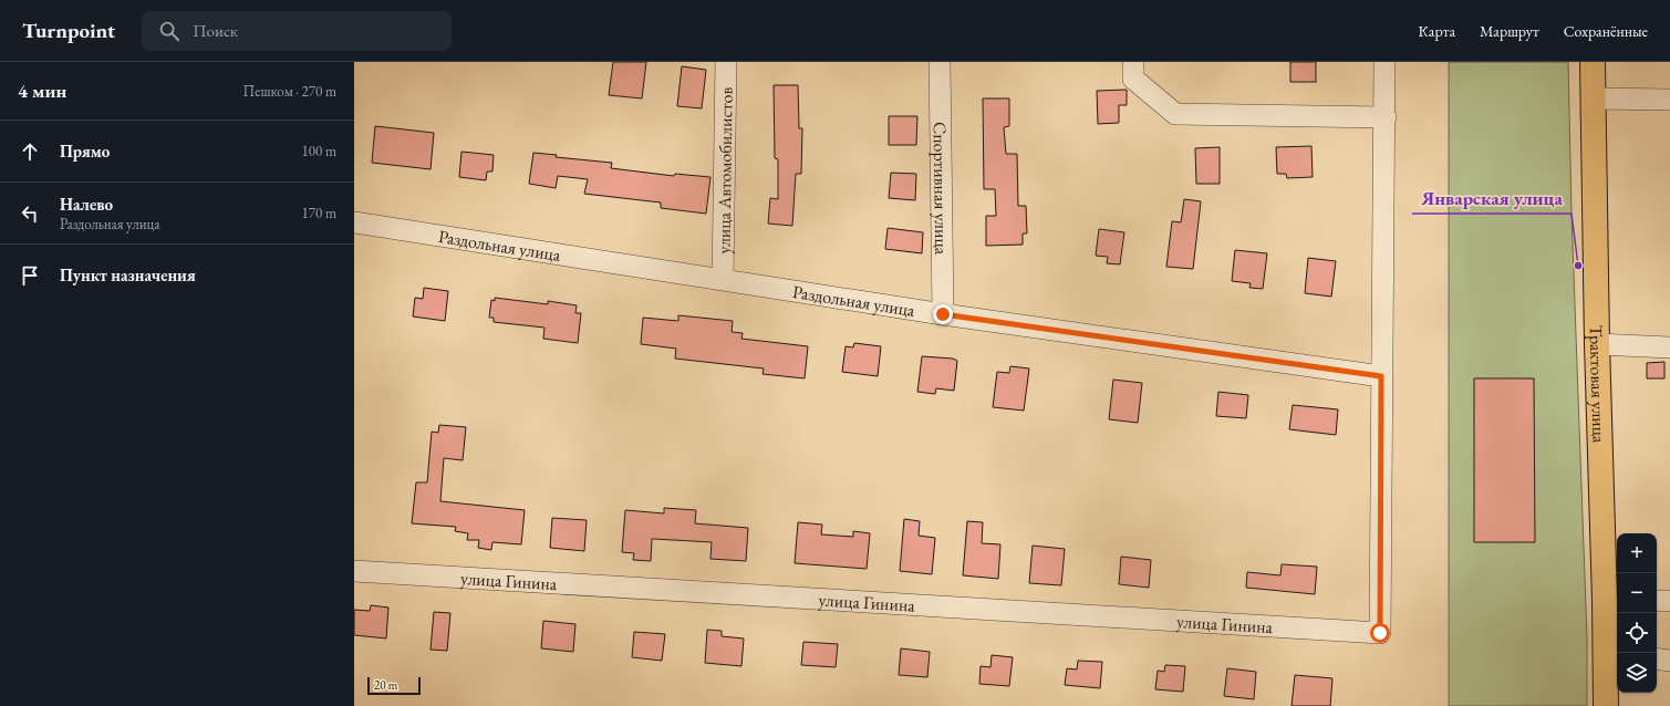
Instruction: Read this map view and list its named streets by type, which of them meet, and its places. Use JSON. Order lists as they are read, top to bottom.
{
  "streets": {
    "main road": ["Трактовая улица"],
    "street": [
      "улица Автомобилистов",
      "Спортивная улица",
      "Раздольная улица",
      "улица Гинина"
    ]
  },
  "crossings": [
    ["улица Автомобилистов", "Раздольная улица"],
    ["Спортивная улица", "Раздольная улица"],
    ["Раздольная улица", "улица Гинина"]
  ],
  "places": ["Январская улица"],
  "scale_bar": "20 m",
  "page": {
    "header": "Turnpoint",
    "search": "Поиск",
    "nav": ["Карта", "Маршрут", "Сохранённые"],
    "heading": ["4 мин", "Пешком · 270 m"],
    "list": [
      ["Прямо", "100 m"],
      ["Налево", "Раздольная улица", "170 m"],
      "Пункт назначения"
    ],
    "map_buttons": ["+", "−"],
    "scale": "20 m"
  }
}
